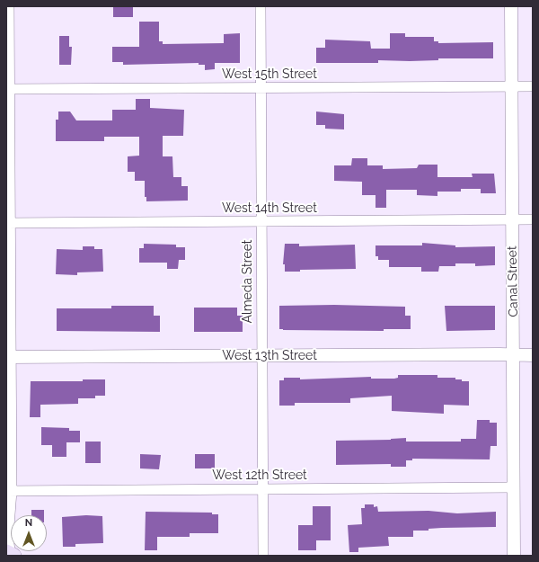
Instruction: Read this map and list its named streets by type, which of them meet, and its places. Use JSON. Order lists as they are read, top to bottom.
{
  "streets": {
    "street": [
      "West 15th Street",
      "West 14th Street",
      "Almeda Street",
      "Canal Street",
      "West 13th Street",
      "West 12th Street"
    ]
  },
  "crossings": [
    ["West 15th Street", "Almeda Street"],
    ["West 15th Street", "Canal Street"],
    ["West 14th Street", "Almeda Street"],
    ["West 14th Street", "Canal Street"],
    ["Almeda Street", "West 13th Street"],
    ["Almeda Street", "West 12th Street"],
    ["Canal Street", "West 13th Street"],
    ["Canal Street", "West 12th Street"]
  ],
  "north": "top"
}
